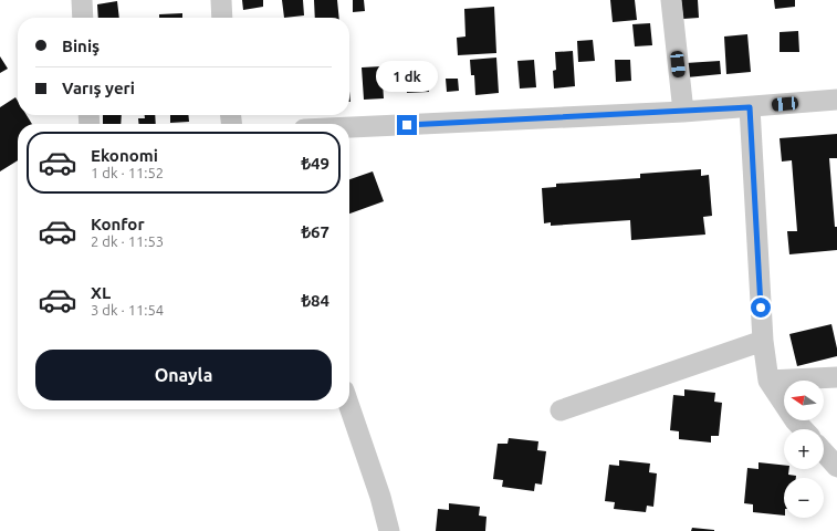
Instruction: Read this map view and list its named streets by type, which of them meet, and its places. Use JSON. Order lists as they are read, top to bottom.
{
  "north": "left",
  "page": {
    "banner": ["Biniş", "Varış yeri"],
    "bubble": "1 dk",
    "list": [
      {
        "name": "Ekonomi",
        "note": "1 dk · 11:52",
        "value": "₺49"
      },
      {
        "name": "Konfor",
        "note": "2 dk · 11:53",
        "value": "₺67"
      },
      {
        "name": "XL",
        "note": "3 dk · 11:54",
        "value": "₺84"
      }
    ],
    "buttons": "Onayla",
    "map_buttons": ["+", "−"]
  }
}
